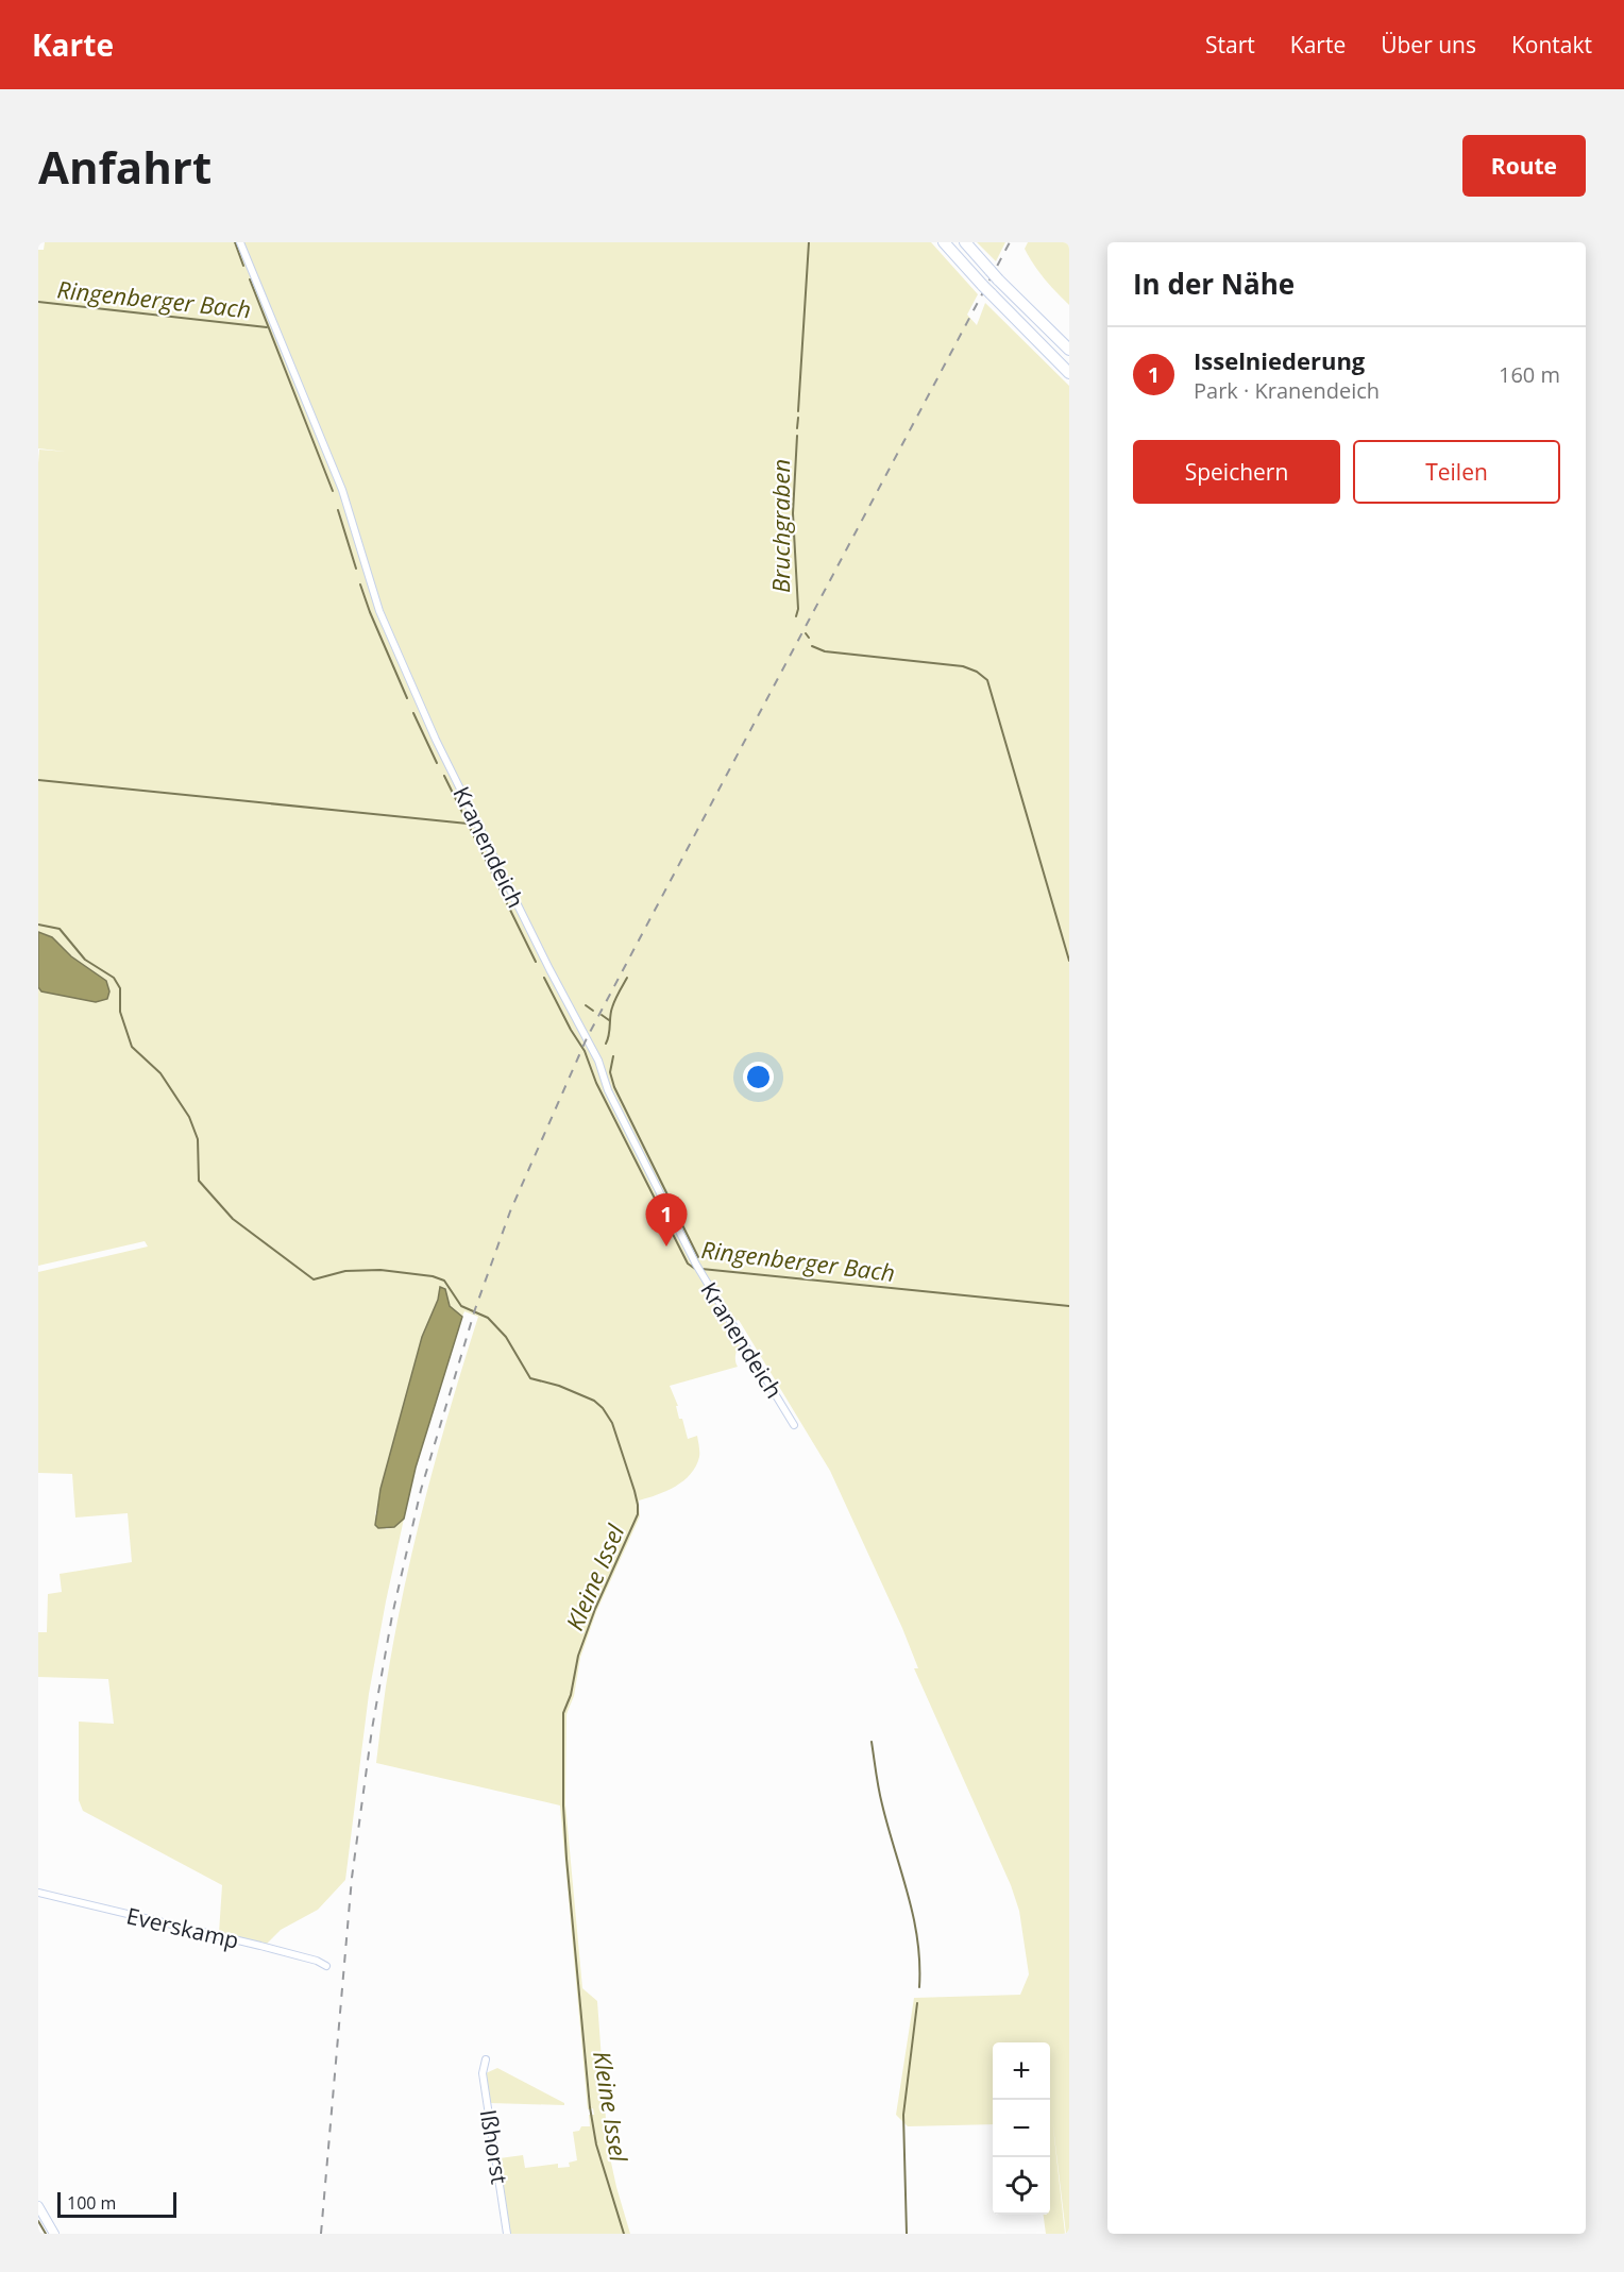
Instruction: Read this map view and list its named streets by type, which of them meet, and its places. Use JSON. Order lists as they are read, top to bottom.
{
  "streets": {
    "street": ["Kranendeich", "Everskamp", "Ißhorst"]
  },
  "water": ["Ringenberger Bach", "Bruchgraben", "Kleine Issel"],
  "scale_bar": "100 m",
  "page": {
    "header": "Karte",
    "nav": [
      "Start",
      "Karte",
      "Über uns",
      "Kontakt"
    ],
    "buttons": [
      "Route",
      ["Speichern", "Teilen"]
    ],
    "title": "Anfahrt",
    "heading": "In der Nähe",
    "list": [
      {
        "mark": "1",
        "name": "Isselniederung",
        "note": "Park · Kranendeich",
        "value": "160 m"
      }
    ],
    "pins": "1",
    "map_buttons": ["+", "−"],
    "scale": "100 m"
  }
}
